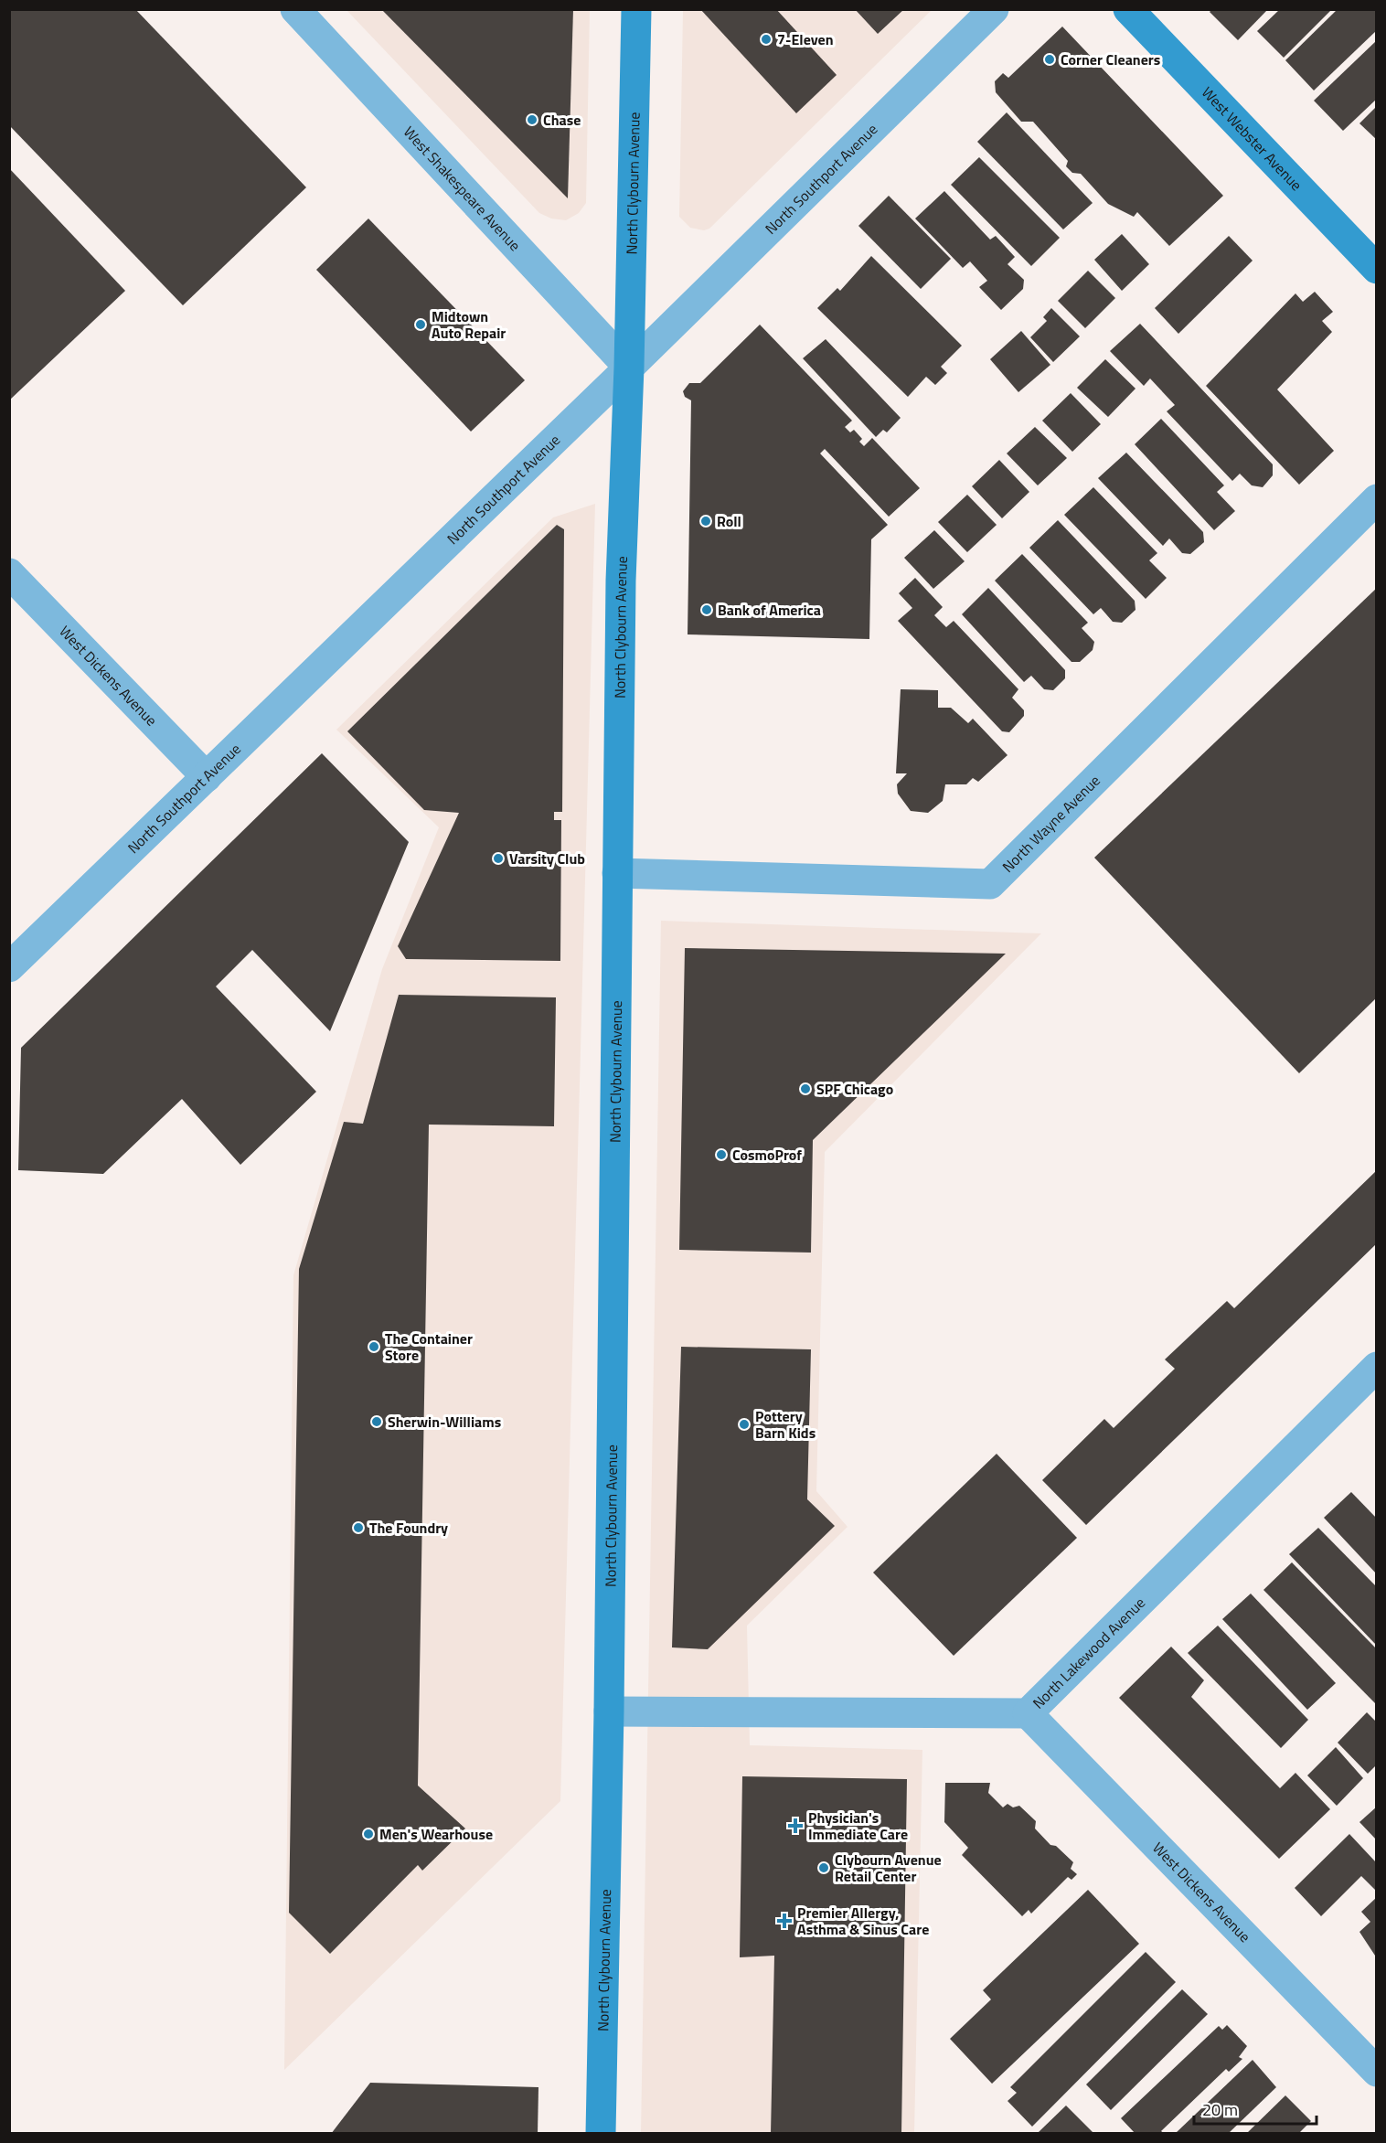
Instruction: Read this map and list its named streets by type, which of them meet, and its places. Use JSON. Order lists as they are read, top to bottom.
{
  "streets": {
    "main road": ["West Webster Avenue", "North Clybourn Avenue"],
    "street": [
      "North Southport Avenue",
      "West Shakespeare Avenue",
      "West Dickens Avenue",
      "North Wayne Avenue",
      "North Lakewood Avenue"
    ]
  },
  "crossings": [
    ["North Southport Avenue", "North Clybourn Avenue"],
    ["North Southport Avenue", "West Shakespeare Avenue"],
    ["North Southport Avenue", "West Dickens Avenue"],
    ["North Clybourn Avenue", "West Shakespeare Avenue"],
    ["North Clybourn Avenue", "North Wayne Avenue"],
    ["North Clybourn Avenue", "North Lakewood Avenue"],
    ["West Dickens Avenue", "North Lakewood Avenue"]
  ],
  "places": {
    "other": [
      "7-Eleven",
      "Corner Cleaners",
      "Chase",
      "Midtown Auto Repair",
      "Roll",
      "Bank of America",
      "Varsity Club",
      "SPF Chicago",
      "CosmoProf",
      "The Container Store",
      "Sherwin-Williams",
      "Pottery Barn Kids",
      "The Foundry",
      "Men's Wearhouse",
      "Clybourn Avenue Retail Center"
    ],
    "health": ["Physician's Immediate Care", "Premier Allergy, Asthma & Sinus Care"]
  },
  "scale_bar": "20 m"
}
